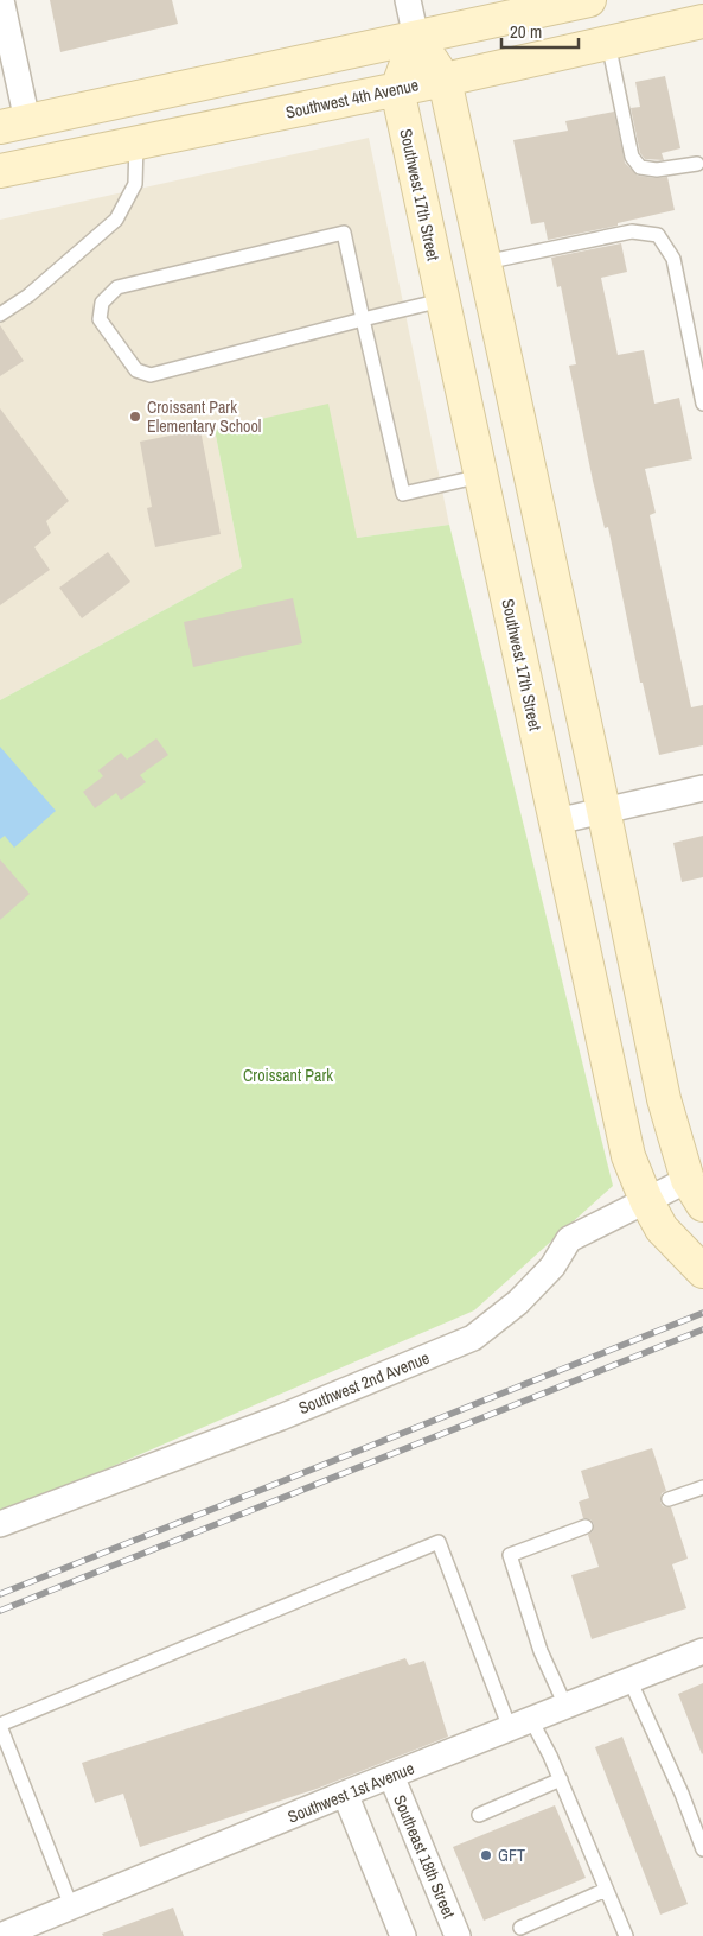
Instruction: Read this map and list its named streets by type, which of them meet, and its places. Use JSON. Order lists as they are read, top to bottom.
{
  "streets": {
    "main road": ["Southwest 4th Avenue", "Southwest 17th Street"],
    "street": ["Southwest 2nd Avenue", "Southwest 1st Avenue", "Southeast 18th Street"]
  },
  "crossings": [
    ["Southwest 4th Avenue", "Southwest 17th Street"],
    ["Southwest 17th Street", "Southwest 2nd Avenue"],
    ["Southwest 1st Avenue", "Southeast 18th Street"]
  ],
  "parks": ["Croissant Park"],
  "places": ["Croissant Park Elementary School", "GFT"],
  "scale_bar": "20 m"
}
